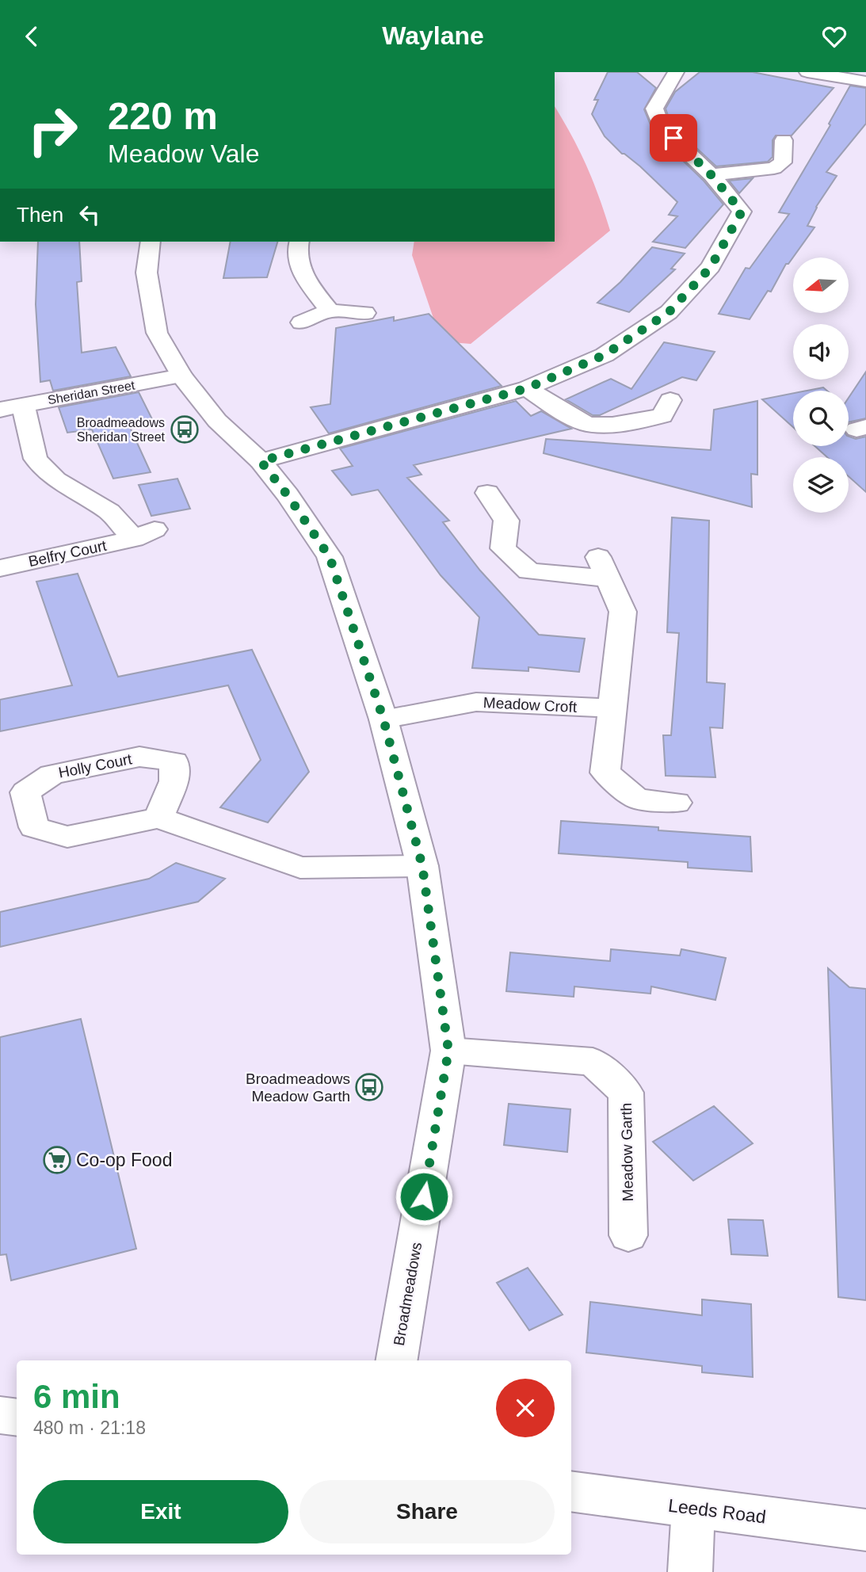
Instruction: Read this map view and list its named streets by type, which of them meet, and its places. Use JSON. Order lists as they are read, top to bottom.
{
  "streets": {
    "street": [
      "Sheridan Street",
      "Belfry Court",
      "Meadow Croft",
      "Holly Court",
      "Meadow Garth",
      "Broadmeadows",
      "Leeds Road"
    ]
  },
  "crossings": [
    ["Sheridan Street", "Belfry Court"],
    ["Sheridan Street", "Broadmeadows"],
    ["Meadow Croft", "Broadmeadows"],
    ["Meadow Garth", "Broadmeadows"]
  ],
  "places": {
    "bus stop": ["Broadmeadows Sheridan Street", "Broadmeadows Meadow Garth"],
    "supermarket": ["Co-op Food"]
  },
  "north": "left",
  "page": {
    "header": "Waylane",
    "turn": ["220 m", "Meadow Vale"],
    "then": "Then",
    "heading": ["6 min", "480 m · 21:18"],
    "buttons": ["Exit", "Share"]
  }
}
